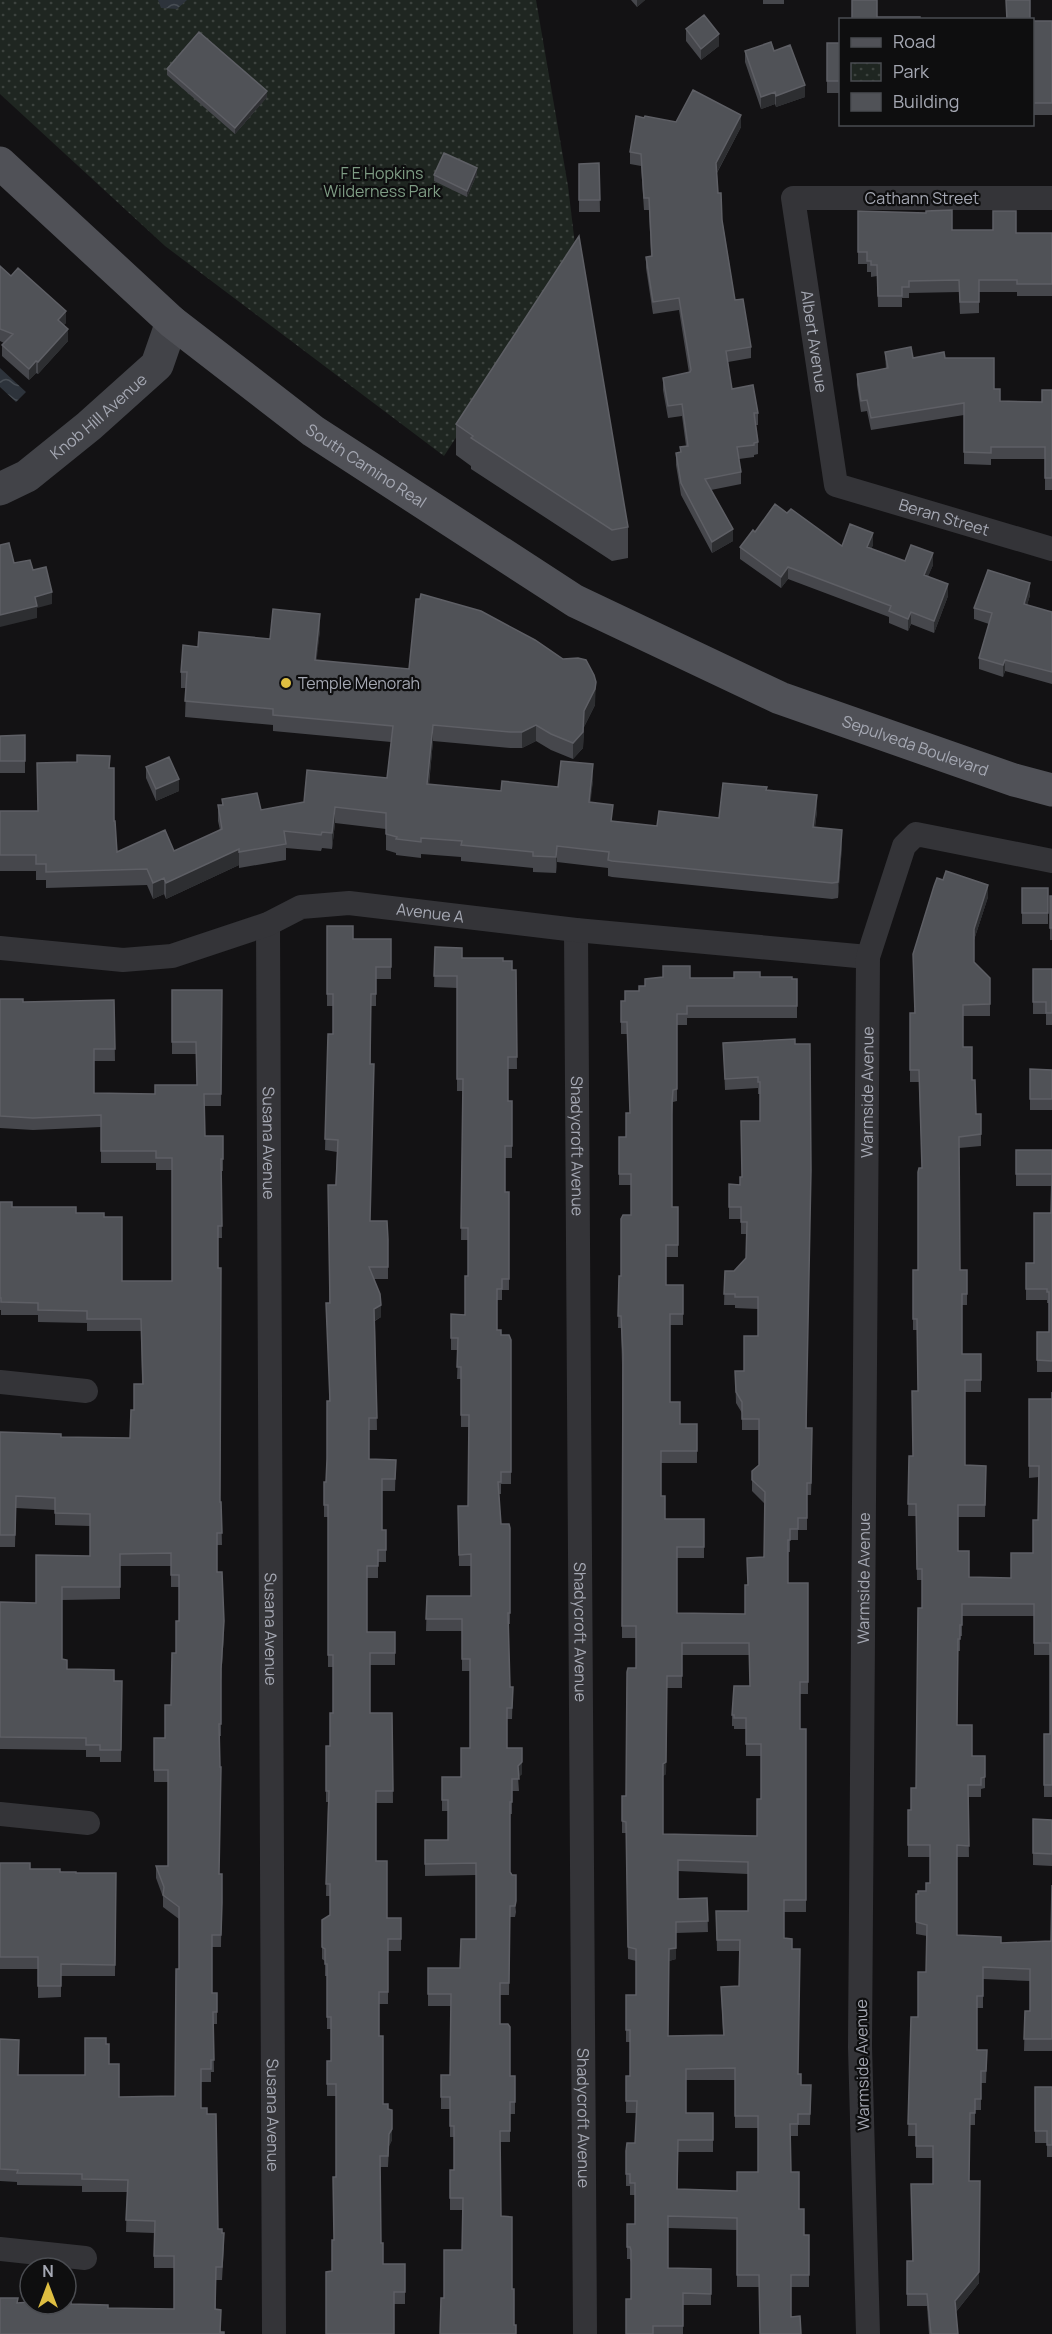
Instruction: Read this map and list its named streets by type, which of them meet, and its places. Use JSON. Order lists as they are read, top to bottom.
{
  "streets": {
    "main road": ["South Camino Real", "Sepulveda Boulevard"],
    "street": [
      "Cathann Street",
      "Albert Avenue",
      "Knob Hill Avenue",
      "Beran Street",
      "Avenue A",
      "Warmside Avenue",
      "Susana Avenue",
      "Shadycroft Avenue"
    ]
  },
  "crossings": [
    ["Cathann Street", "Albert Avenue"],
    ["Albert Avenue", "Beran Street"],
    ["Knob Hill Avenue", "South Camino Real"],
    ["South Camino Real", "Sepulveda Boulevard"],
    ["Avenue A", "Warmside Avenue"],
    ["Avenue A", "Susana Avenue"],
    ["Avenue A", "Shadycroft Avenue"]
  ],
  "parks": ["F E Hopkins Wilderness Park"],
  "places": ["Temple Menorah"],
  "legend": ["Road", "Park", "Building"],
  "north": "top"
}
